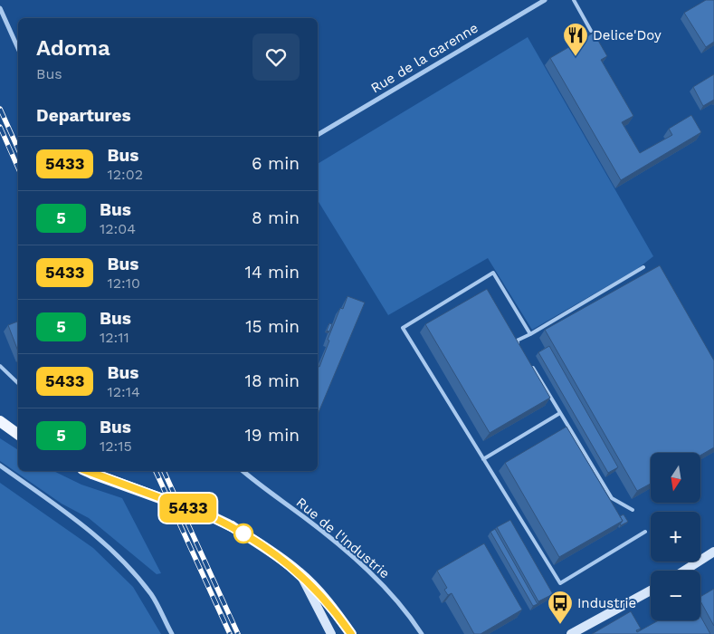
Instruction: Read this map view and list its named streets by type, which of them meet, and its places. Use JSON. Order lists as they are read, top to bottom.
{
  "streets": {
    "street": ["Rue de la Garenne", "Rue de l'Industrie"]
  },
  "places": {
    "restaurant": ["Delice'Doy"],
    "bus stop": ["Industrie"]
  },
  "lines": ["bus line 5433"],
  "north": "bottom",
  "page": {
    "on_map": "5433",
    "heading": [
      ["Adoma", "Bus"],
      "Departures"
    ],
    "list": [
      {
        "mark": "5433",
        "name": "Bus",
        "note": "12:02",
        "value": "6 min"
      },
      {
        "mark": "5",
        "name": "Bus",
        "note": "12:04",
        "value": "8 min"
      },
      {
        "mark": "5433",
        "name": "Bus",
        "note": "12:10",
        "value": "14 min"
      },
      {
        "mark": "5",
        "name": "Bus",
        "note": "12:11",
        "value": "15 min"
      },
      {
        "mark": "5433",
        "name": "Bus",
        "note": "12:14",
        "value": "18 min"
      },
      {
        "mark": "5",
        "name": "Bus",
        "note": "12:15",
        "value": "19 min"
      }
    ],
    "map_buttons": ["+", "−"]
  }
}
